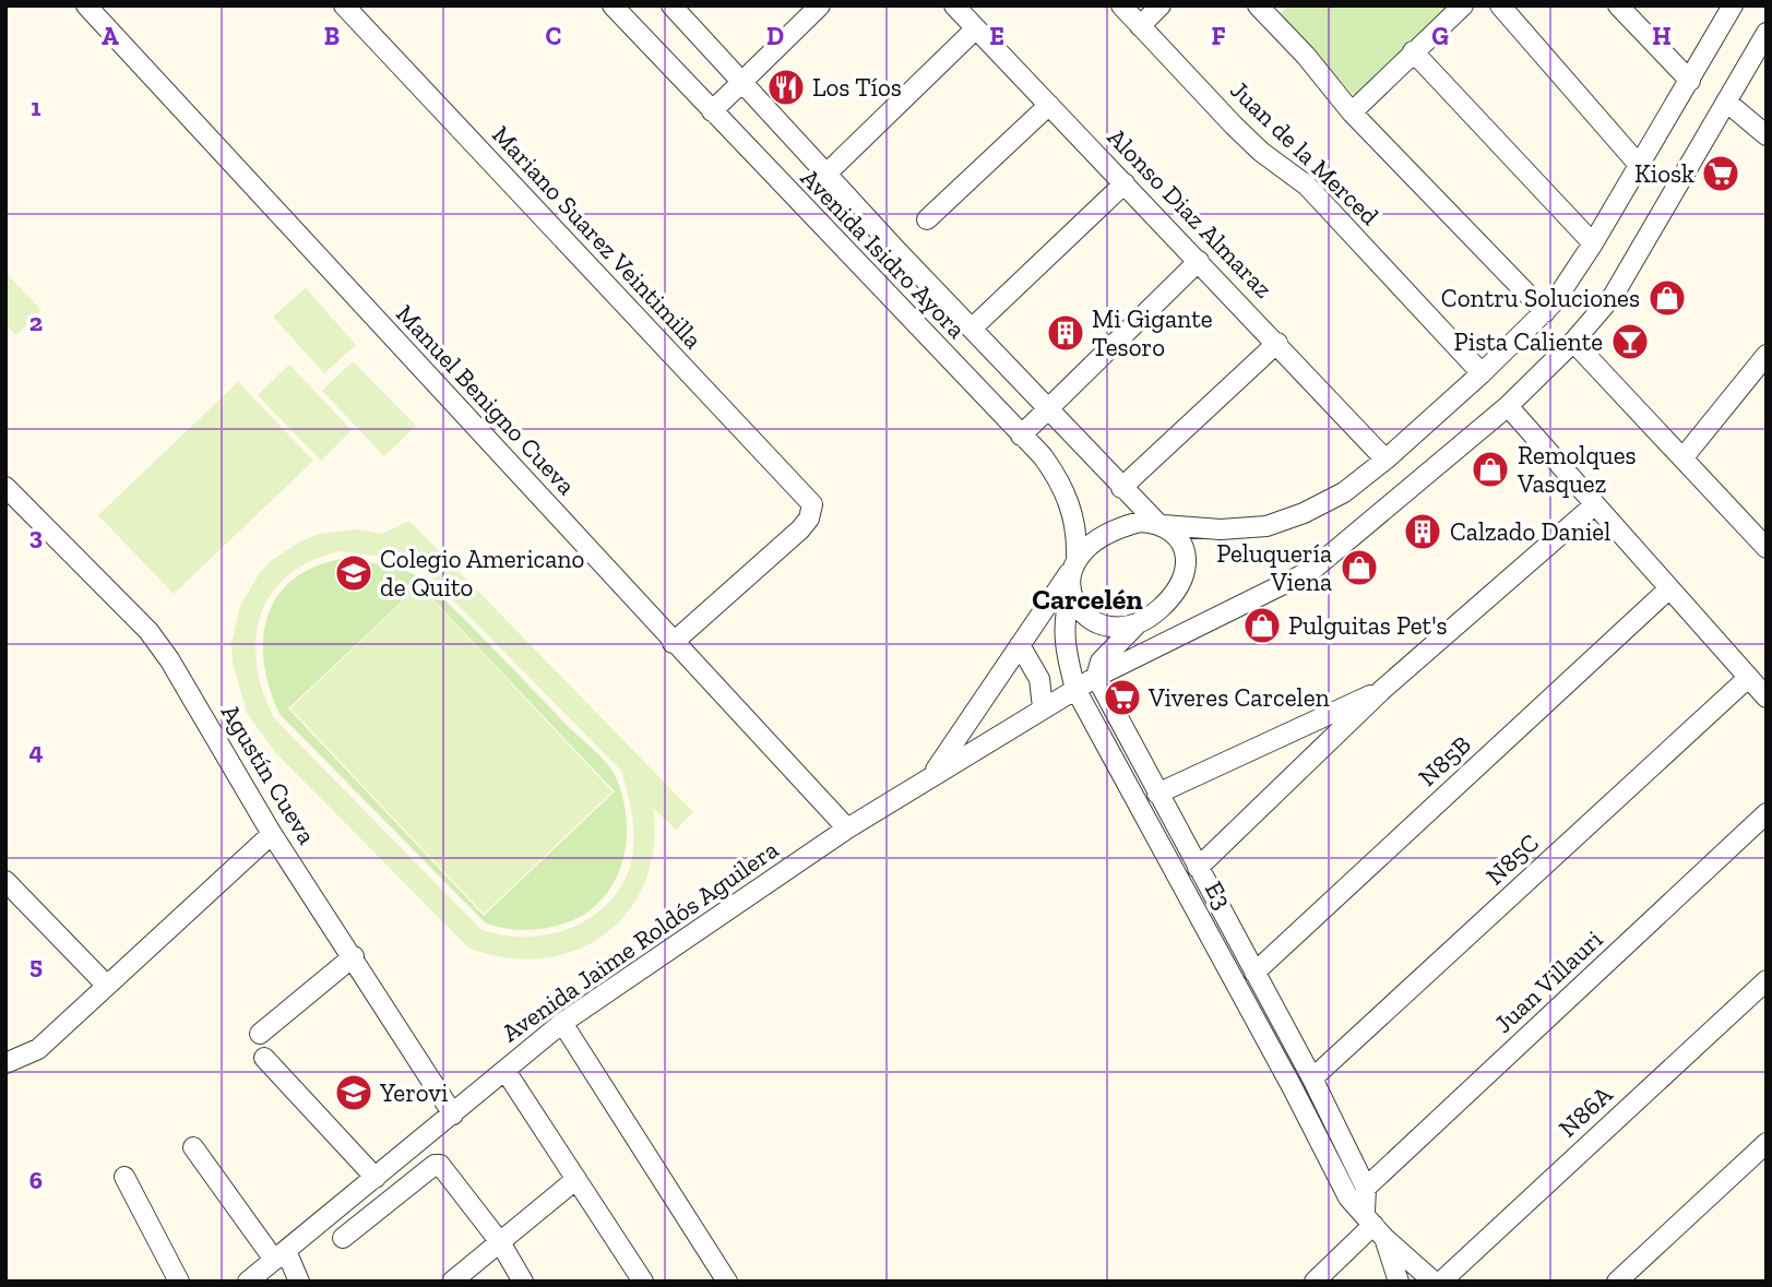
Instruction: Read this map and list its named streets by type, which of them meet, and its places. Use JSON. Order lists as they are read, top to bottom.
{
  "streets": {
    "street": [
      "Juan de la Merced",
      "Alonso Diaz Almaraz",
      "Mariano Suarez Veintimilla",
      "Avenida Isidro Ayora",
      "Manuel Benigno Cueva",
      "N85B",
      "Agustín Cueva",
      "N85C",
      "E3",
      "Avenida Jaime Roldós Aguilera",
      "Juan Villauri",
      "N86A"
    ]
  },
  "crossings": [
    ["Mariano Suarez Veintimilla", "Manuel Benigno Cueva"],
    ["Avenida Isidro Ayora", "E3"],
    ["Manuel Benigno Cueva", "Avenida Jaime Roldós Aguilera"],
    ["N85B", "E3"],
    ["Agustín Cueva", "Avenida Jaime Roldós Aguilera"],
    ["N85C", "E3"],
    ["E3", "Avenida Jaime Roldós Aguilera"],
    ["E3", "Juan Villauri"]
  ],
  "districts": ["Carcelén"],
  "places": {
    "restaurant": ["Los Tíos"],
    "supermarket": ["Kiosk", "Viveres Carcelen"],
    "shop": [
      "Contru Soluciones",
      "Remolques Vasquez",
      "Peluquería Viena",
      "Pulguitas Pet's"
    ],
    "building": ["Mi Gigante Tesoro", "Calzado Daniel"],
    "bar": ["Pista Caliente"],
    "school or university": ["Colegio Americano de Quito", "Yerovi"]
  },
  "grid": {
    "columns": [
      "A",
      "B",
      "C",
      "D",
      "E",
      "F",
      "G",
      "H"
    ],
    "rows": [
      "1",
      "2",
      "3",
      "4",
      "5",
      "6"
    ]
  }
}
